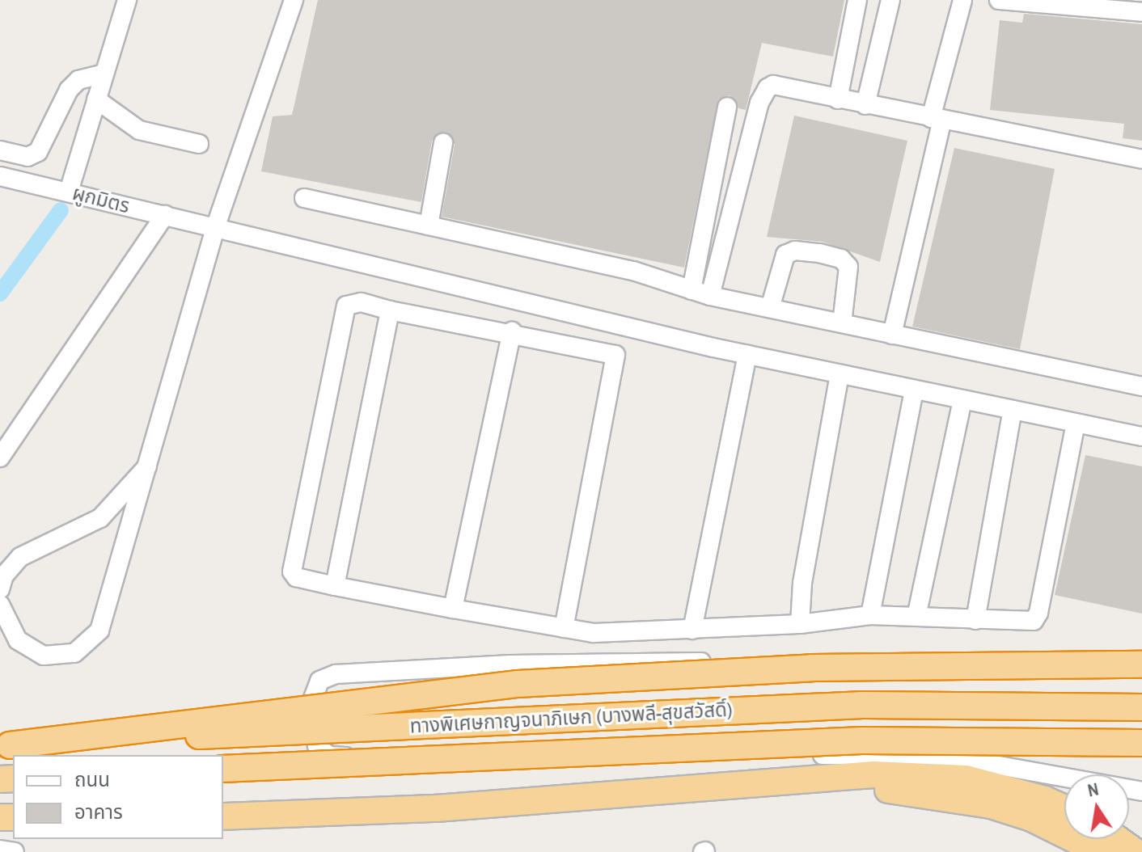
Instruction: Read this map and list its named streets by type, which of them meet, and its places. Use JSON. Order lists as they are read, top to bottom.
{
  "streets": {
    "highway": ["ทางพิเศษกาญจนาภิเษก (บางพลี-สุขสวัสดิ์)"],
    "street": ["ผูกมิตร"]
  },
  "legend": ["ถนน", "อาคาร"],
  "north": "top"
}
